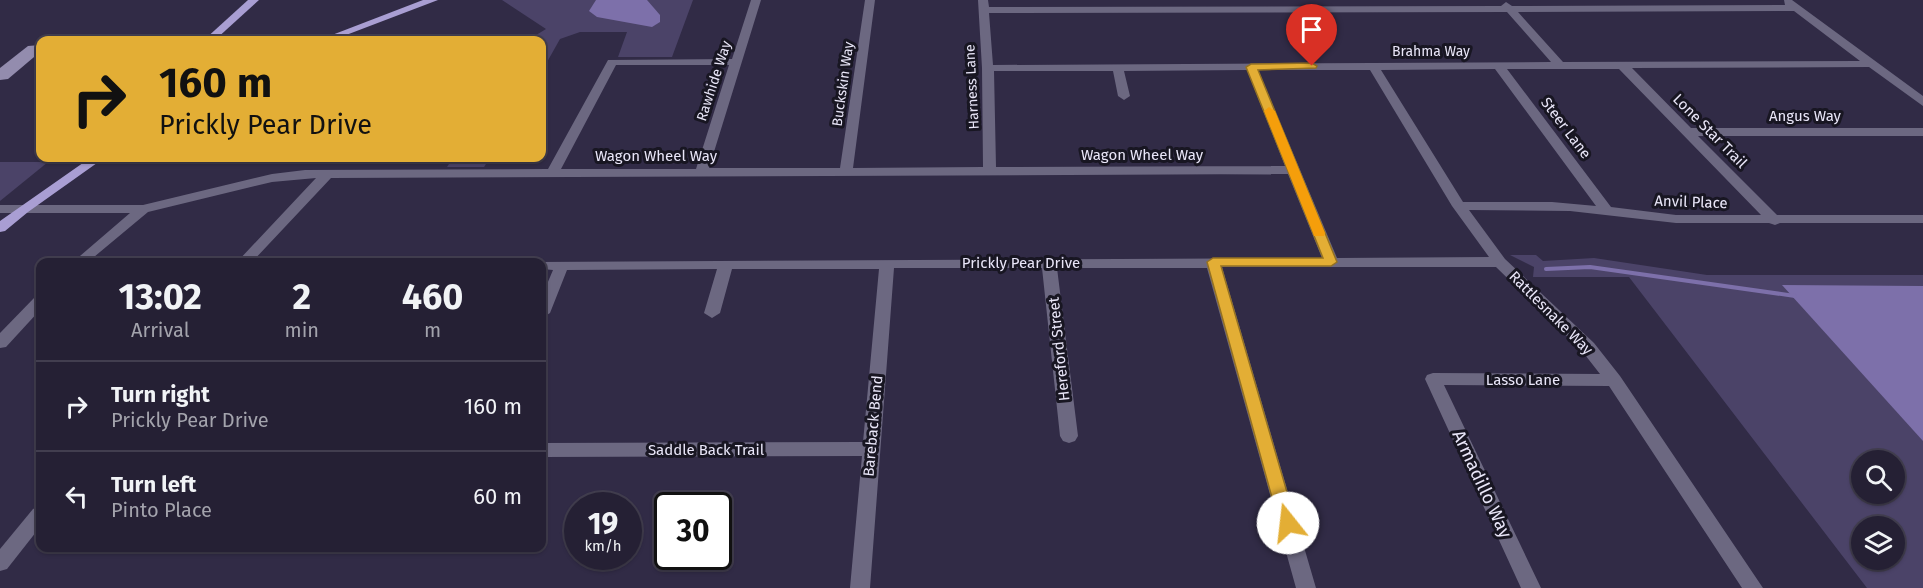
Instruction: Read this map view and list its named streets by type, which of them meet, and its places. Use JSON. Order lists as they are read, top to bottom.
{
  "streets": {
    "street": [
      "Brahma Way",
      "Rawhide Way",
      "Buckskin Way",
      "Harness Lane",
      "Angus Way",
      "Steer Lane",
      "Lone Star Trail",
      "Wagon Wheel Way",
      "Anvil Place",
      "Prickly Pear Drive",
      "Rattlesnake Way",
      "Hereford Street",
      "Lasso Lane",
      "Bareback Bend",
      "Saddle Back Trail",
      "Armadillo Way"
    ]
  },
  "crossings": [
    ["Brahma Way", "Harness Lane"],
    ["Brahma Way", "Steer Lane"],
    ["Brahma Way", "Lone Star Trail"],
    ["Brahma Way", "Rattlesnake Way"],
    ["Rawhide Way", "Wagon Wheel Way"],
    ["Buckskin Way", "Wagon Wheel Way"],
    ["Harness Lane", "Wagon Wheel Way"],
    ["Angus Way", "Lone Star Trail"],
    ["Steer Lane", "Anvil Place"],
    ["Lone Star Trail", "Anvil Place"],
    ["Anvil Place", "Rattlesnake Way"],
    ["Prickly Pear Drive", "Rattlesnake Way"],
    ["Prickly Pear Drive", "Hereford Street"],
    ["Prickly Pear Drive", "Bareback Bend"],
    ["Rattlesnake Way", "Lasso Lane"],
    ["Lasso Lane", "Armadillo Way"],
    ["Bareback Bend", "Saddle Back Trail"]
  ],
  "page": {
    "turn": ["160 m", "Prickly Pear Drive"],
    "eta": [
      "13:02",
      "Arrival",
      "2",
      "min",
      "460",
      "m"
    ],
    "list": [
      {
        "name": "Turn right",
        "note": "Prickly Pear Drive",
        "value": "160 m"
      },
      {
        "name": "Turn left",
        "note": "Pinto Place",
        "value": "60 m"
      }
    ],
    "speed": "19 km/h",
    "limit": "30"
  }
}
